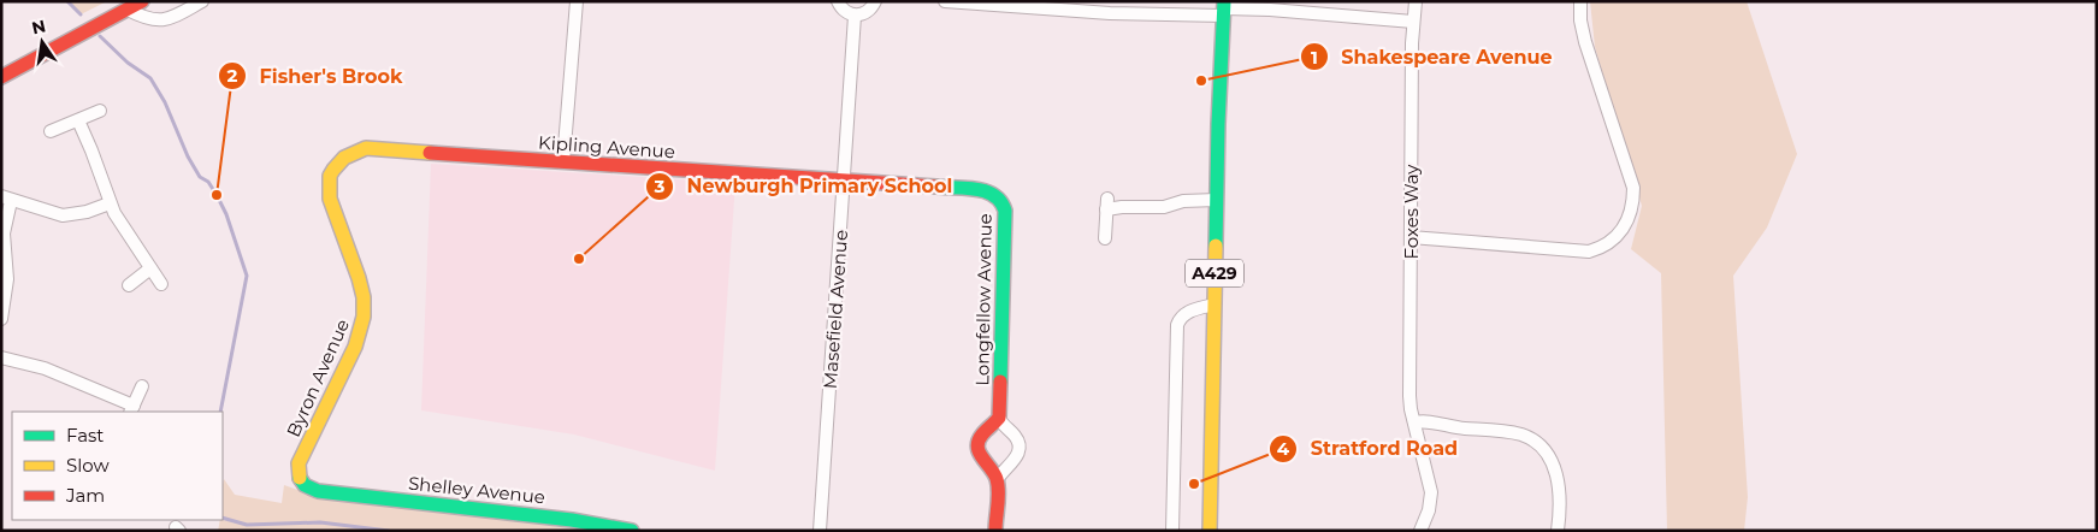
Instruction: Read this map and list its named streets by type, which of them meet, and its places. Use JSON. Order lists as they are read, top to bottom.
{
  "streets": {
    "street": [
      "Kipling Avenue",
      "Foxes Way",
      "A429",
      "Longfellow Avenue",
      "Masefield Avenue",
      "Byron Avenue",
      "Shelley Avenue"
    ]
  },
  "crossings": [
    ["Kipling Avenue", "Longfellow Avenue"],
    ["Kipling Avenue", "Masefield Avenue"],
    ["Kipling Avenue", "Byron Avenue"],
    ["Longfellow Avenue", "Masefield Avenue"],
    ["Byron Avenue", "Shelley Avenue"]
  ],
  "places": [
    "Shakespeare Avenue",
    "Fisher's Brook",
    "Newburgh Primary School",
    "Stratford Road"
  ],
  "legend": ["Fast", "Slow", "Jam"],
  "north": "top"
}
